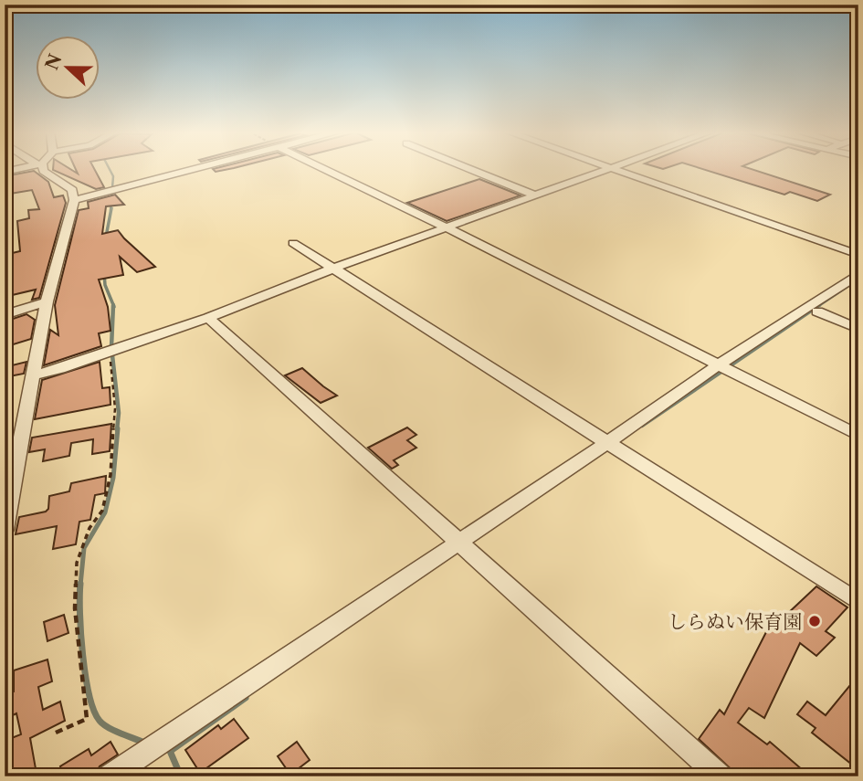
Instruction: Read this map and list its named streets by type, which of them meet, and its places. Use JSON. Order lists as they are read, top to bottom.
{
  "places": ["しらぬい保育園"],
  "north": "left"
}
